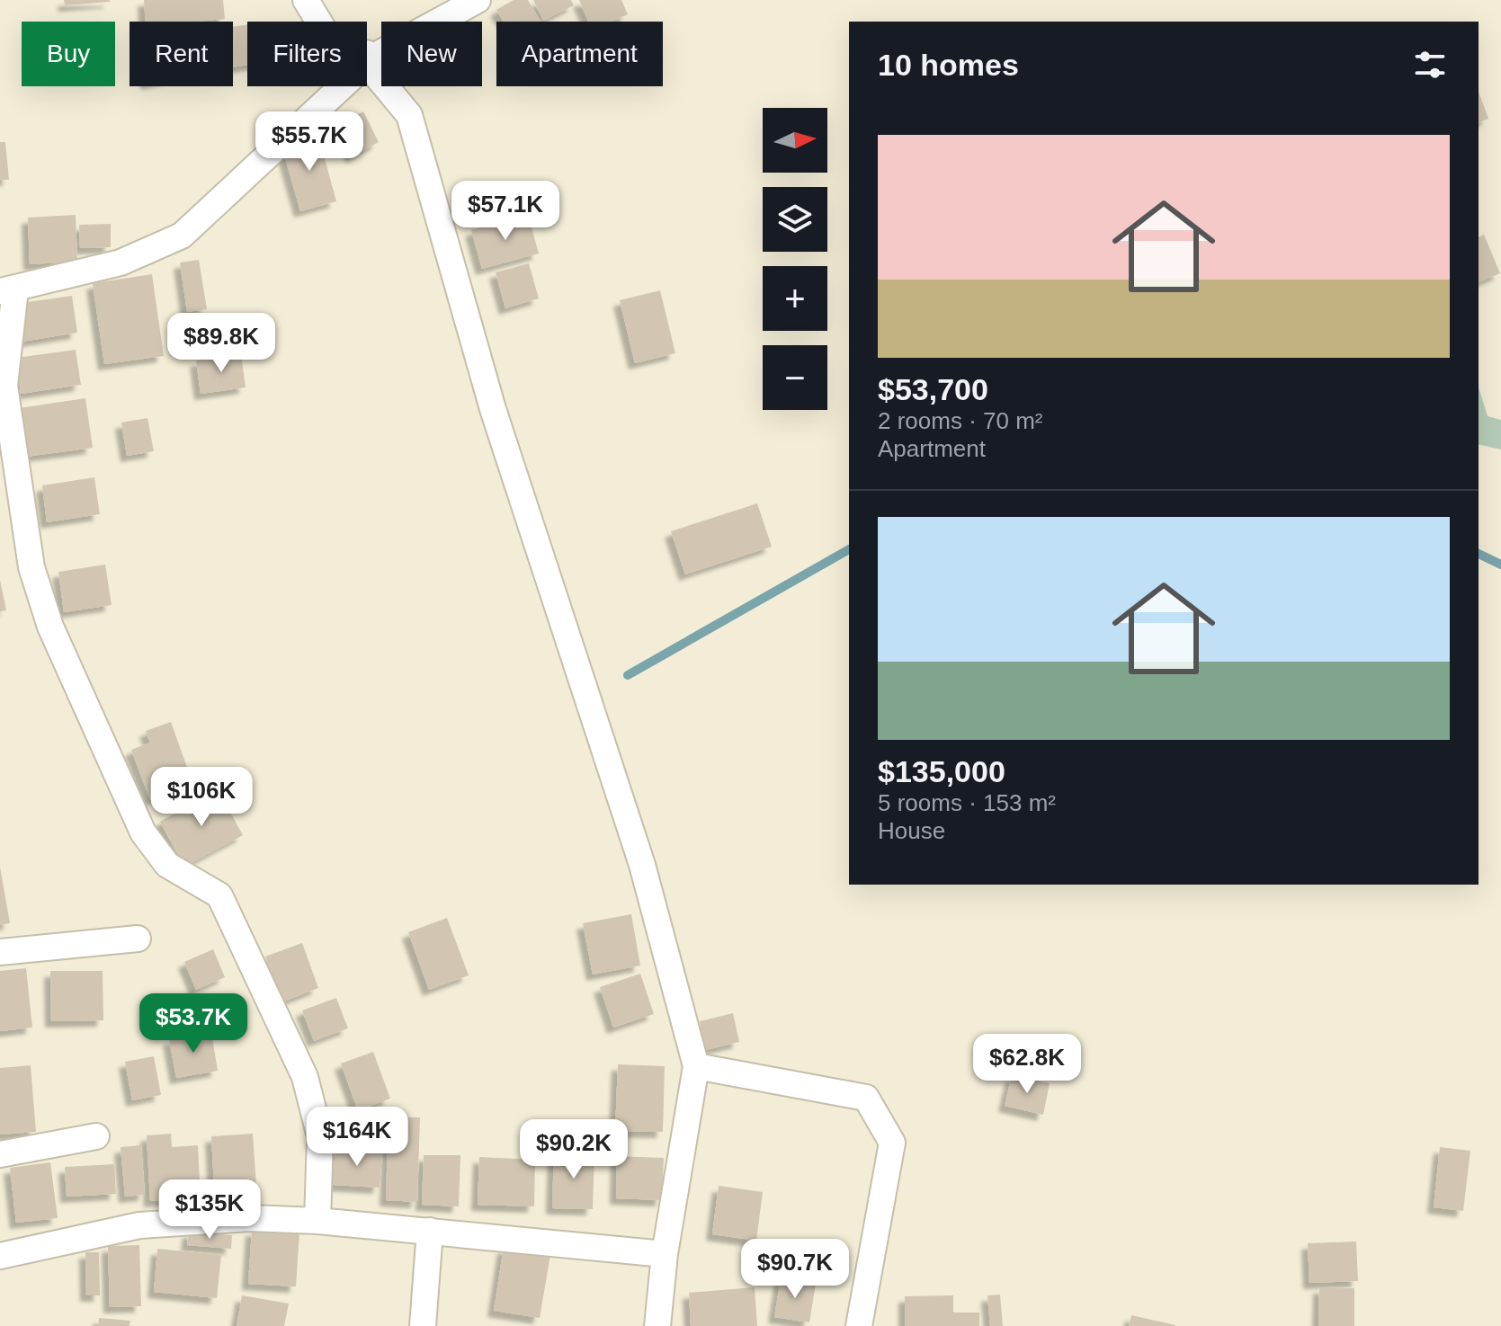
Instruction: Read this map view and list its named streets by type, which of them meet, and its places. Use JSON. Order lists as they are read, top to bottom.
{
  "north": "right",
  "page": {
    "chip": [
      "Buy",
      "Rent",
      "Filters",
      "New",
      "Apartment"
    ],
    "heading": "10 homes",
    "map_buttons": ["+", "−"],
    "list": [
      {
        "name": "$53,700",
        "note": "2 rooms · 70 m² · Apartment"
      },
      {
        "name": "$135,000",
        "note": "5 rooms · 153 m² · House"
      }
    ],
    "price": [
      "$55.7K",
      "$57.1K",
      "$89.8K",
      "$106K",
      "$53.7K",
      "$62.8K",
      "$164K",
      "$90.2K",
      "$135K",
      "$90.7K"
    ]
  }
}
